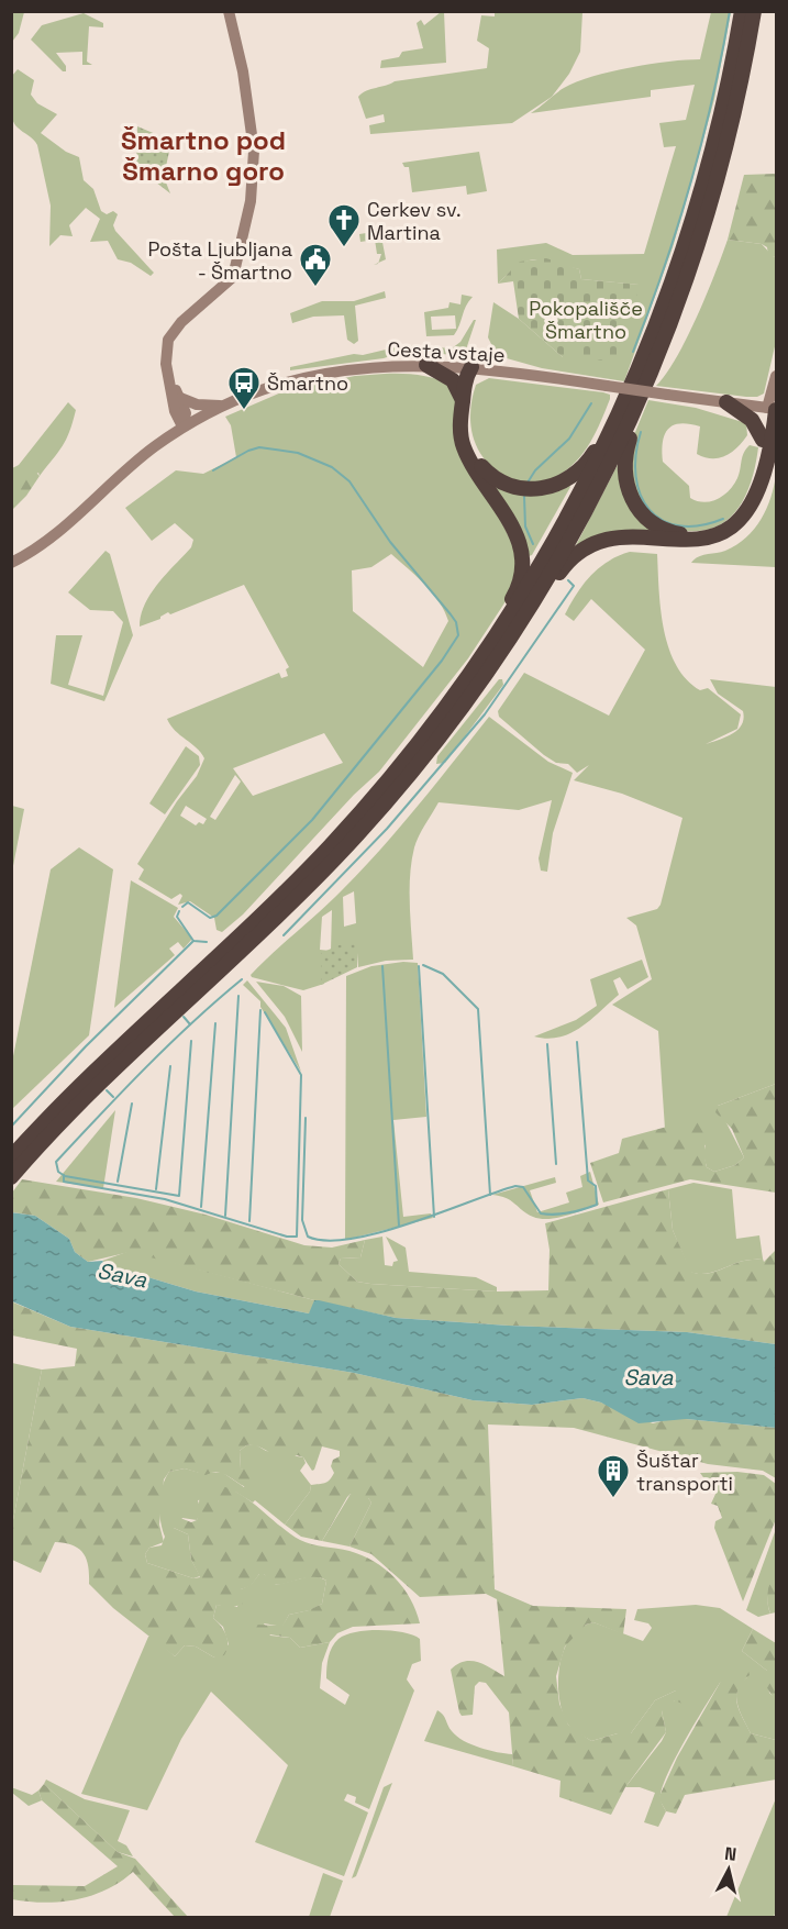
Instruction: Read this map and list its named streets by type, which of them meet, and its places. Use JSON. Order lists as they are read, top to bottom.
{
  "streets": {
    "main road": ["Cesta vstaje"]
  },
  "districts": ["Šmartno pod Šmarno goro"],
  "water": ["Sava"],
  "parks": ["Pokopališče Šmartno"],
  "places": {
    "church": ["Cerkev sv. Martina"],
    "public building": ["Pošta Ljubljana - Šmartno"],
    "bus stop": ["Šmartno"],
    "building": ["Šuštar transporti"]
  },
  "north": "top"
}
